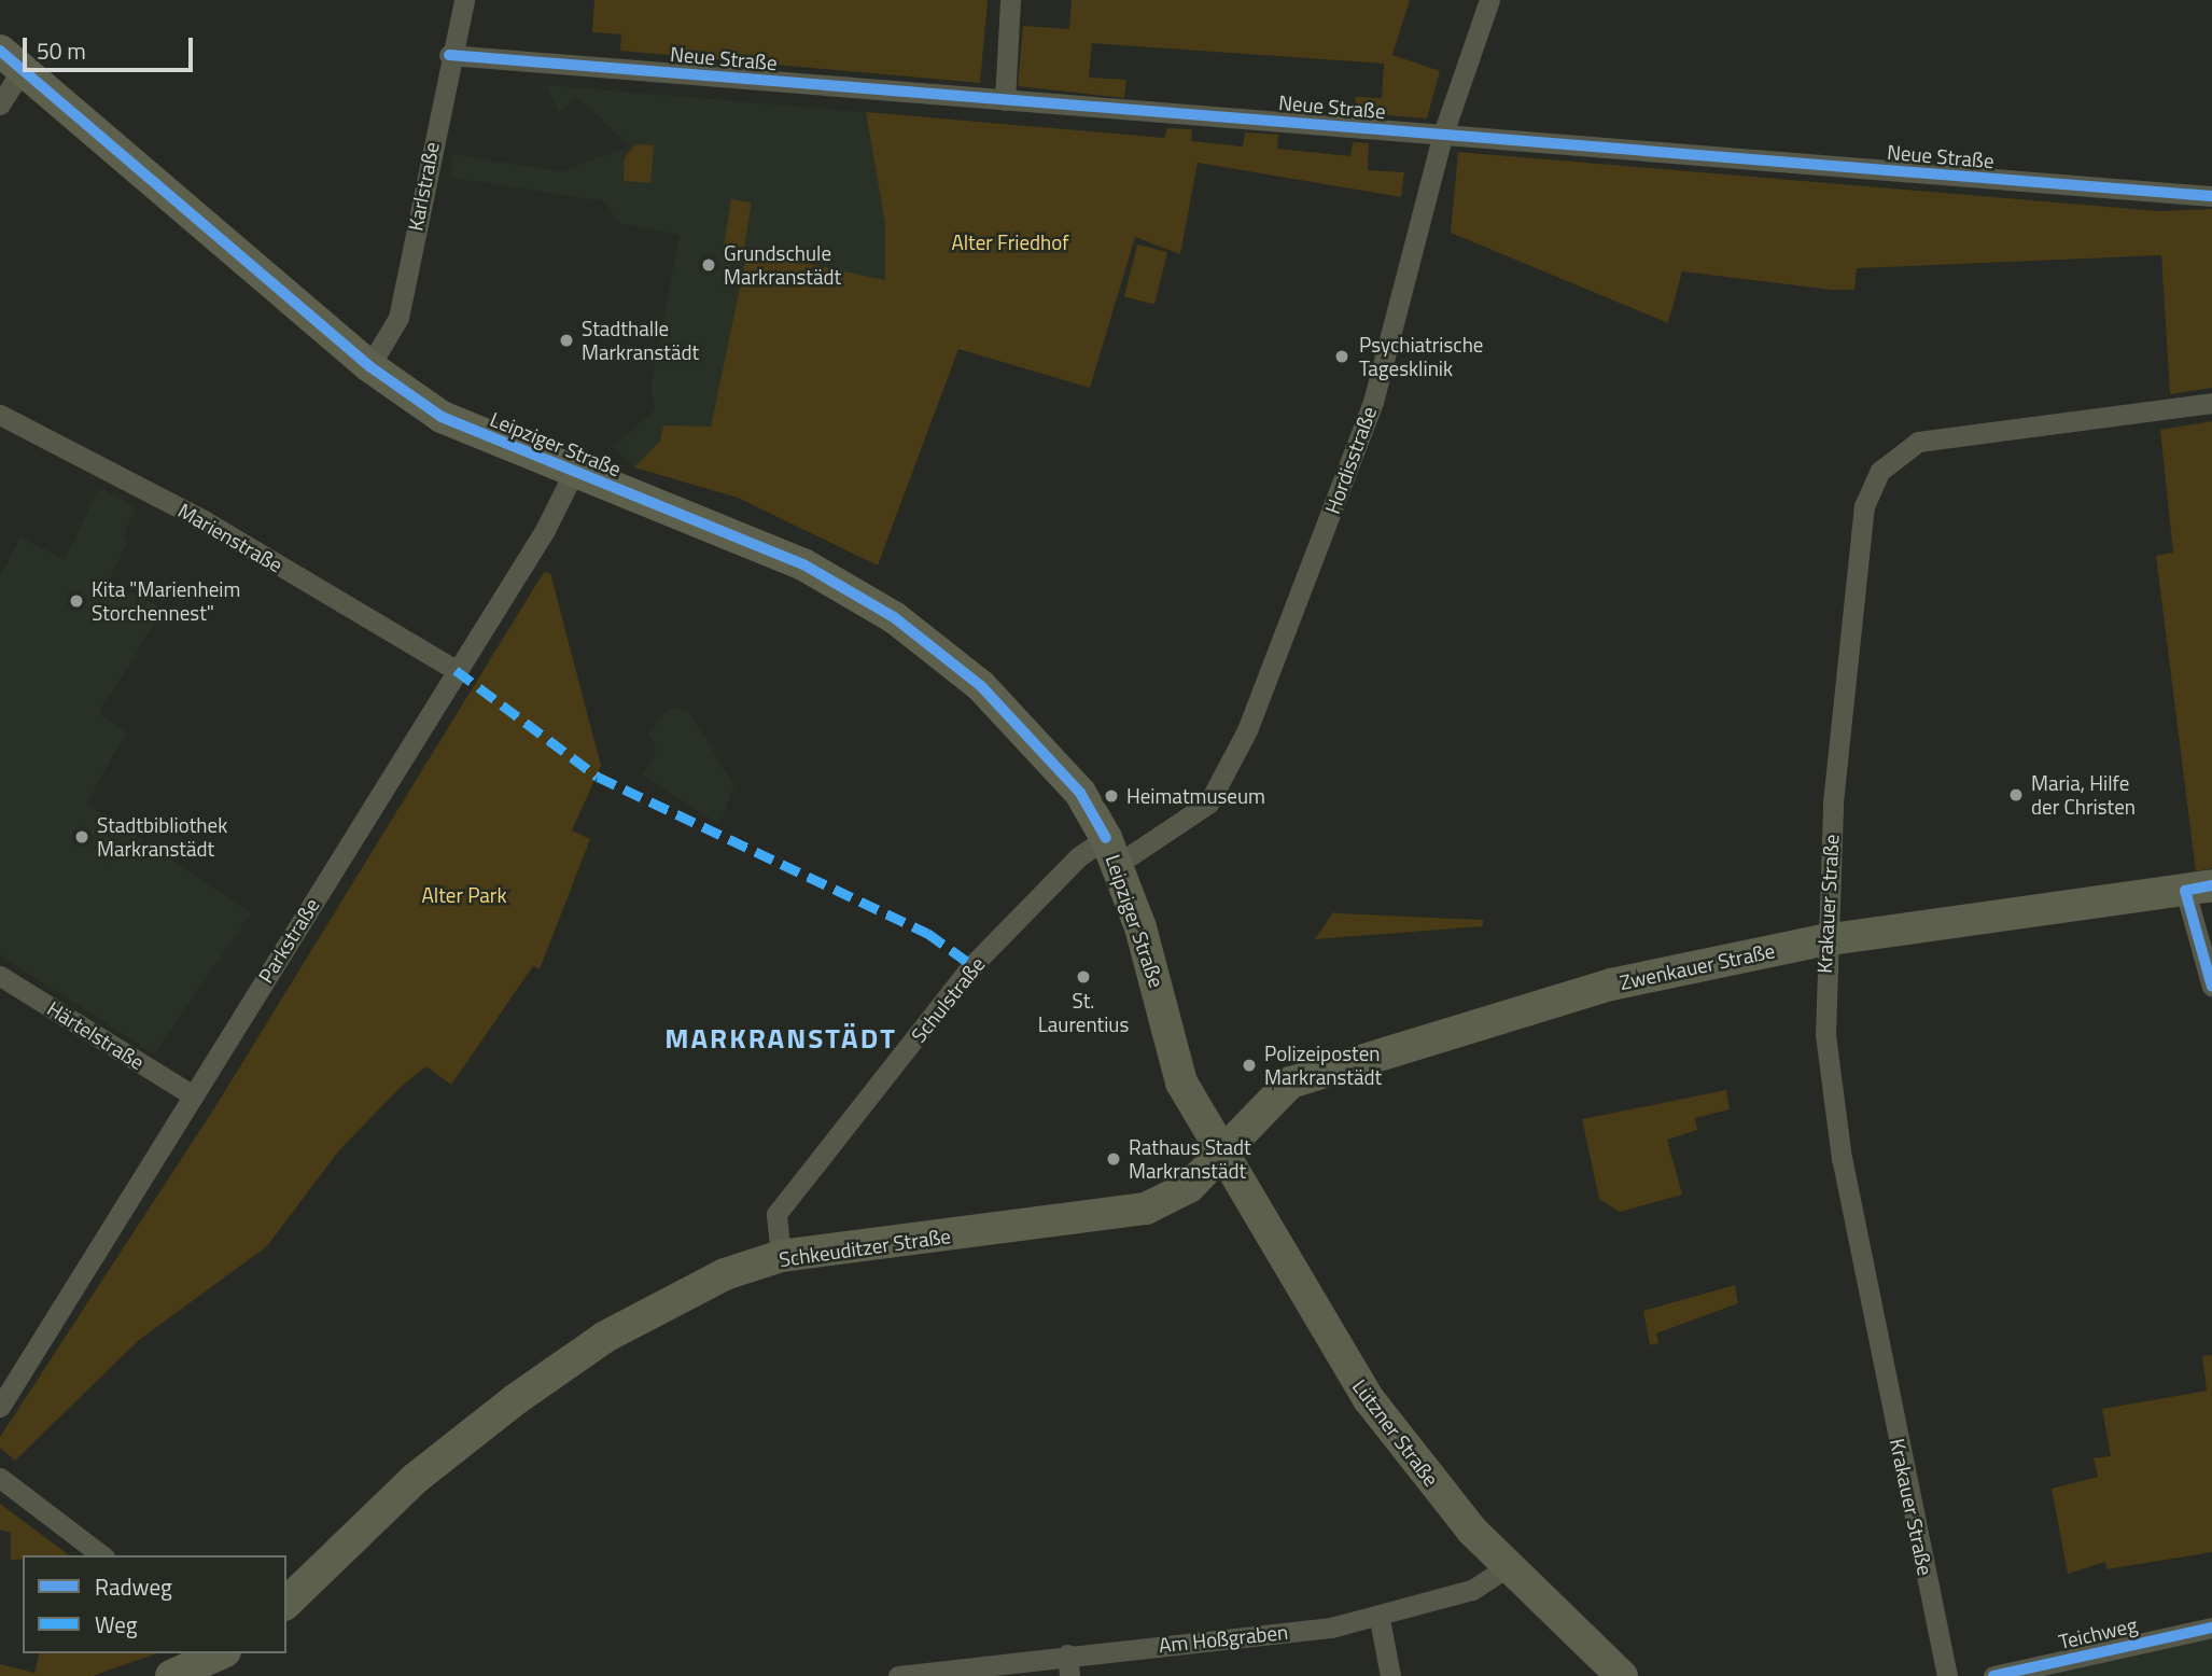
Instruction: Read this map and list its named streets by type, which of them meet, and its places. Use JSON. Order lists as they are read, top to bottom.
{
  "streets": {
    "main road": [
      "Leipziger Straße",
      "Zwenkauer Straße",
      "Schkeuditzer Straße",
      "Lützner Straße"
    ],
    "street": [
      "Neue Straße",
      "Karlstraße",
      "Hordisstraße",
      "Marienstraße",
      "Krakauer Straße",
      "Parkstraße",
      "Schulstraße",
      "Härtelstraße",
      "Teichweg",
      "Am Hoßgraben"
    ]
  },
  "crossings": [
    ["Neue Straße", "Karlstraße"],
    ["Neue Straße", "Hordisstraße"],
    ["Karlstraße", "Leipziger Straße"],
    ["Leipziger Straße", "Hordisstraße"],
    ["Leipziger Straße", "Parkstraße"],
    ["Leipziger Straße", "Zwenkauer Straße"],
    ["Leipziger Straße", "Schulstraße"],
    ["Leipziger Straße", "Schkeuditzer Straße"],
    ["Leipziger Straße", "Lützner Straße"],
    ["Hordisstraße", "Schulstraße"],
    ["Marienstraße", "Parkstraße"],
    ["Krakauer Straße", "Zwenkauer Straße"],
    ["Parkstraße", "Härtelstraße"],
    ["Zwenkauer Straße", "Schkeuditzer Straße"],
    ["Zwenkauer Straße", "Lützner Straße"],
    ["Schulstraße", "Schkeuditzer Straße"],
    ["Schkeuditzer Straße", "Lützner Straße"],
    ["Lützner Straße", "Am Hoßgraben"]
  ],
  "districts": ["MARKRANSTÄDT"],
  "parks": ["Alter Friedhof", "Alter Park"],
  "places": [
    "Grundschule Markranstädt",
    "Stadthalle Markranstädt",
    "Psychiatrische Tagesklinik",
    "Kita \"Marienheim Storchennest\"",
    "Maria, Hilfe der Christen",
    "Heimatmuseum",
    "Stadtbibliothek Markranstädt",
    "St. Laurentius",
    "Polizeiposten Markranstädt",
    "Rathaus Stadt Markranstädt"
  ],
  "legend": ["Radweg", "Weg"],
  "scale_bar": "50 m"
}
